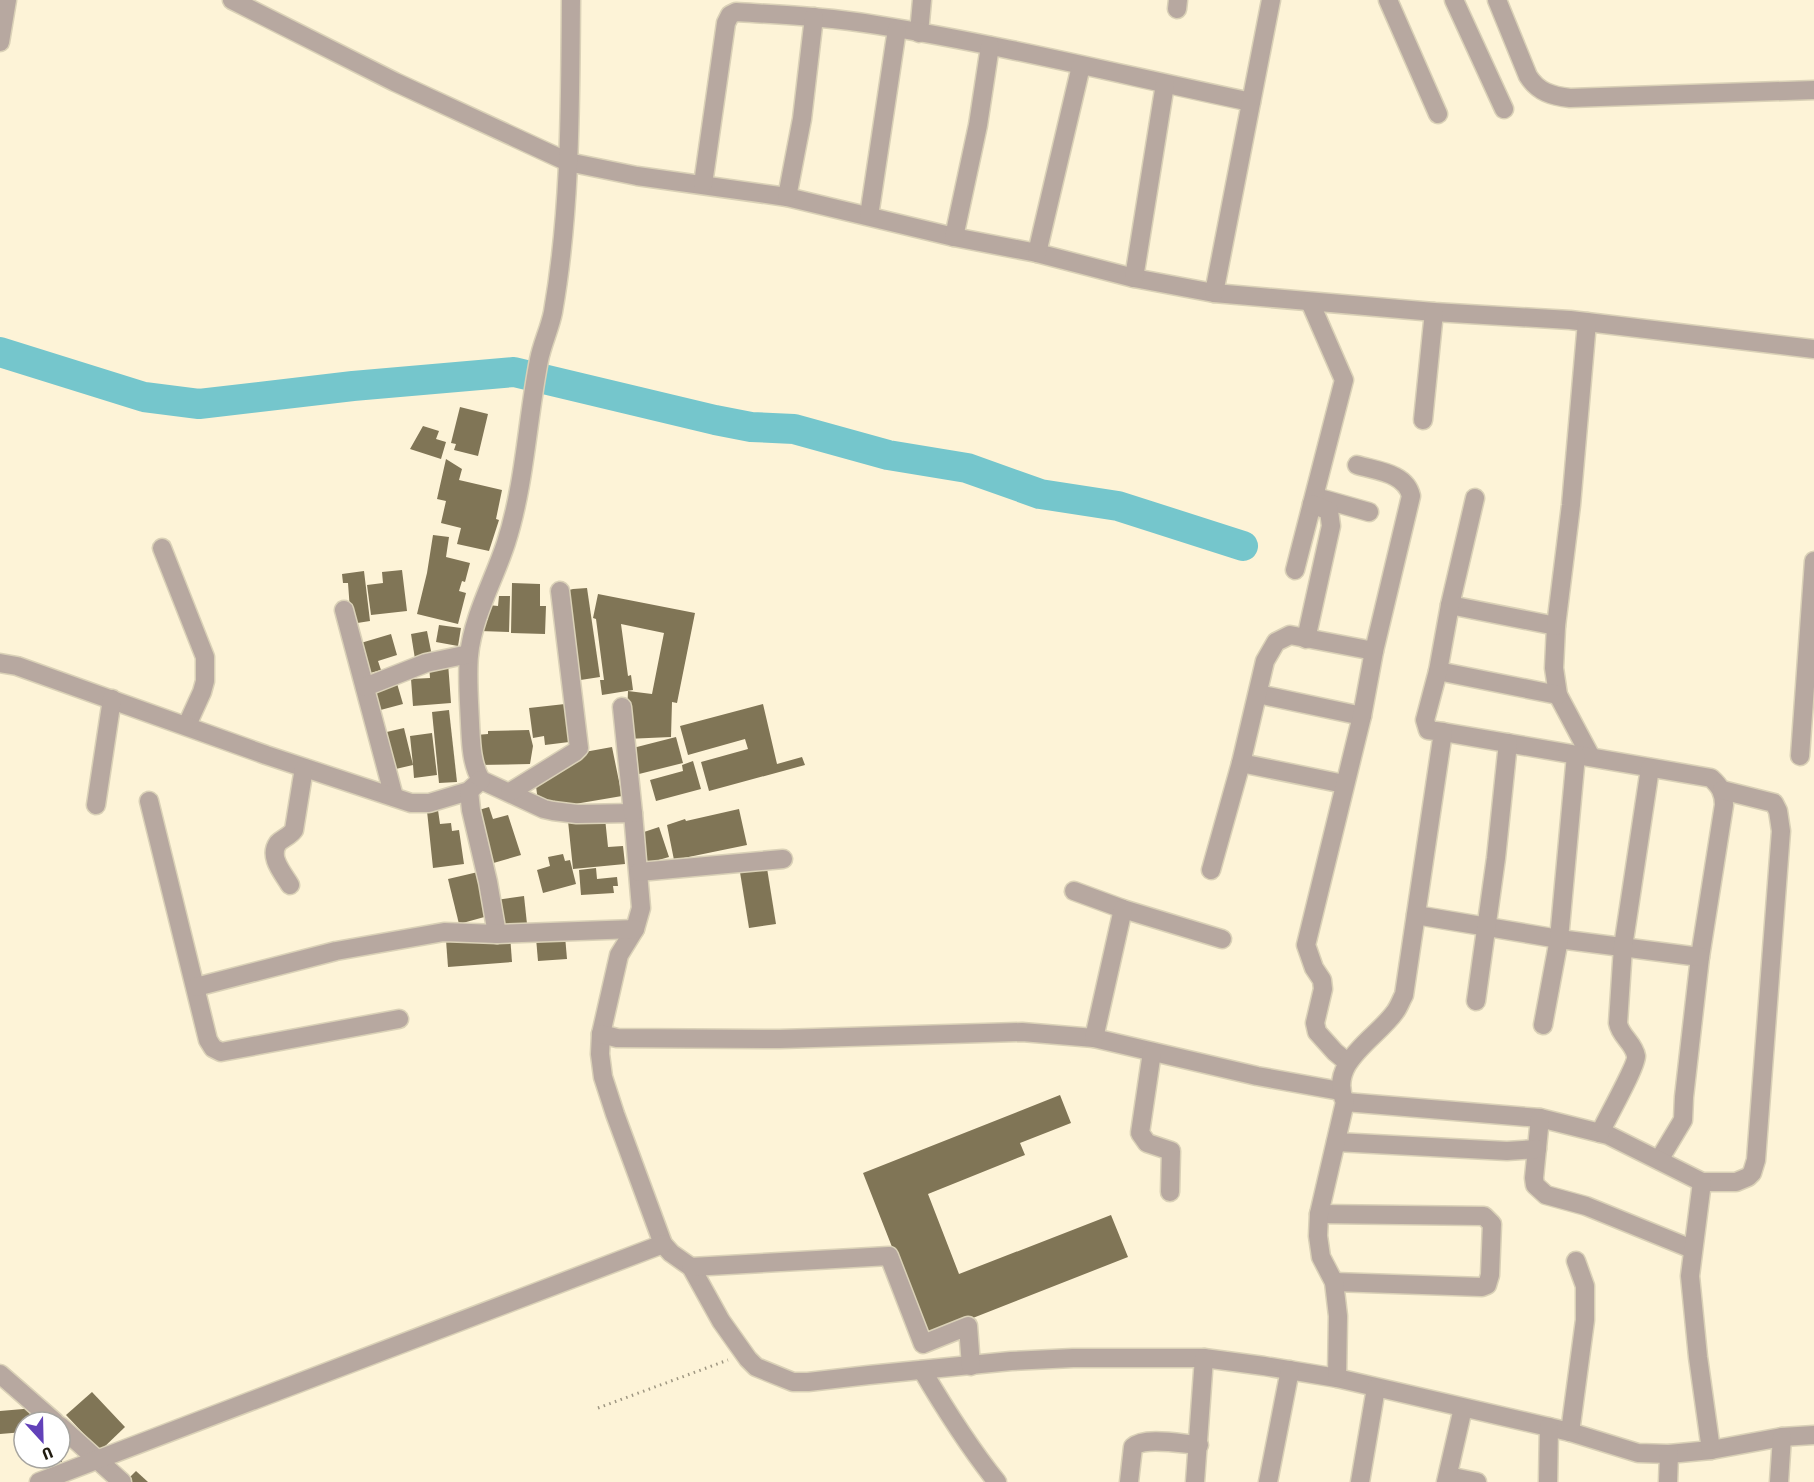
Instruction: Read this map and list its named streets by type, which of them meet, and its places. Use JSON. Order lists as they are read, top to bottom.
{
  "north": "bottom"
}
